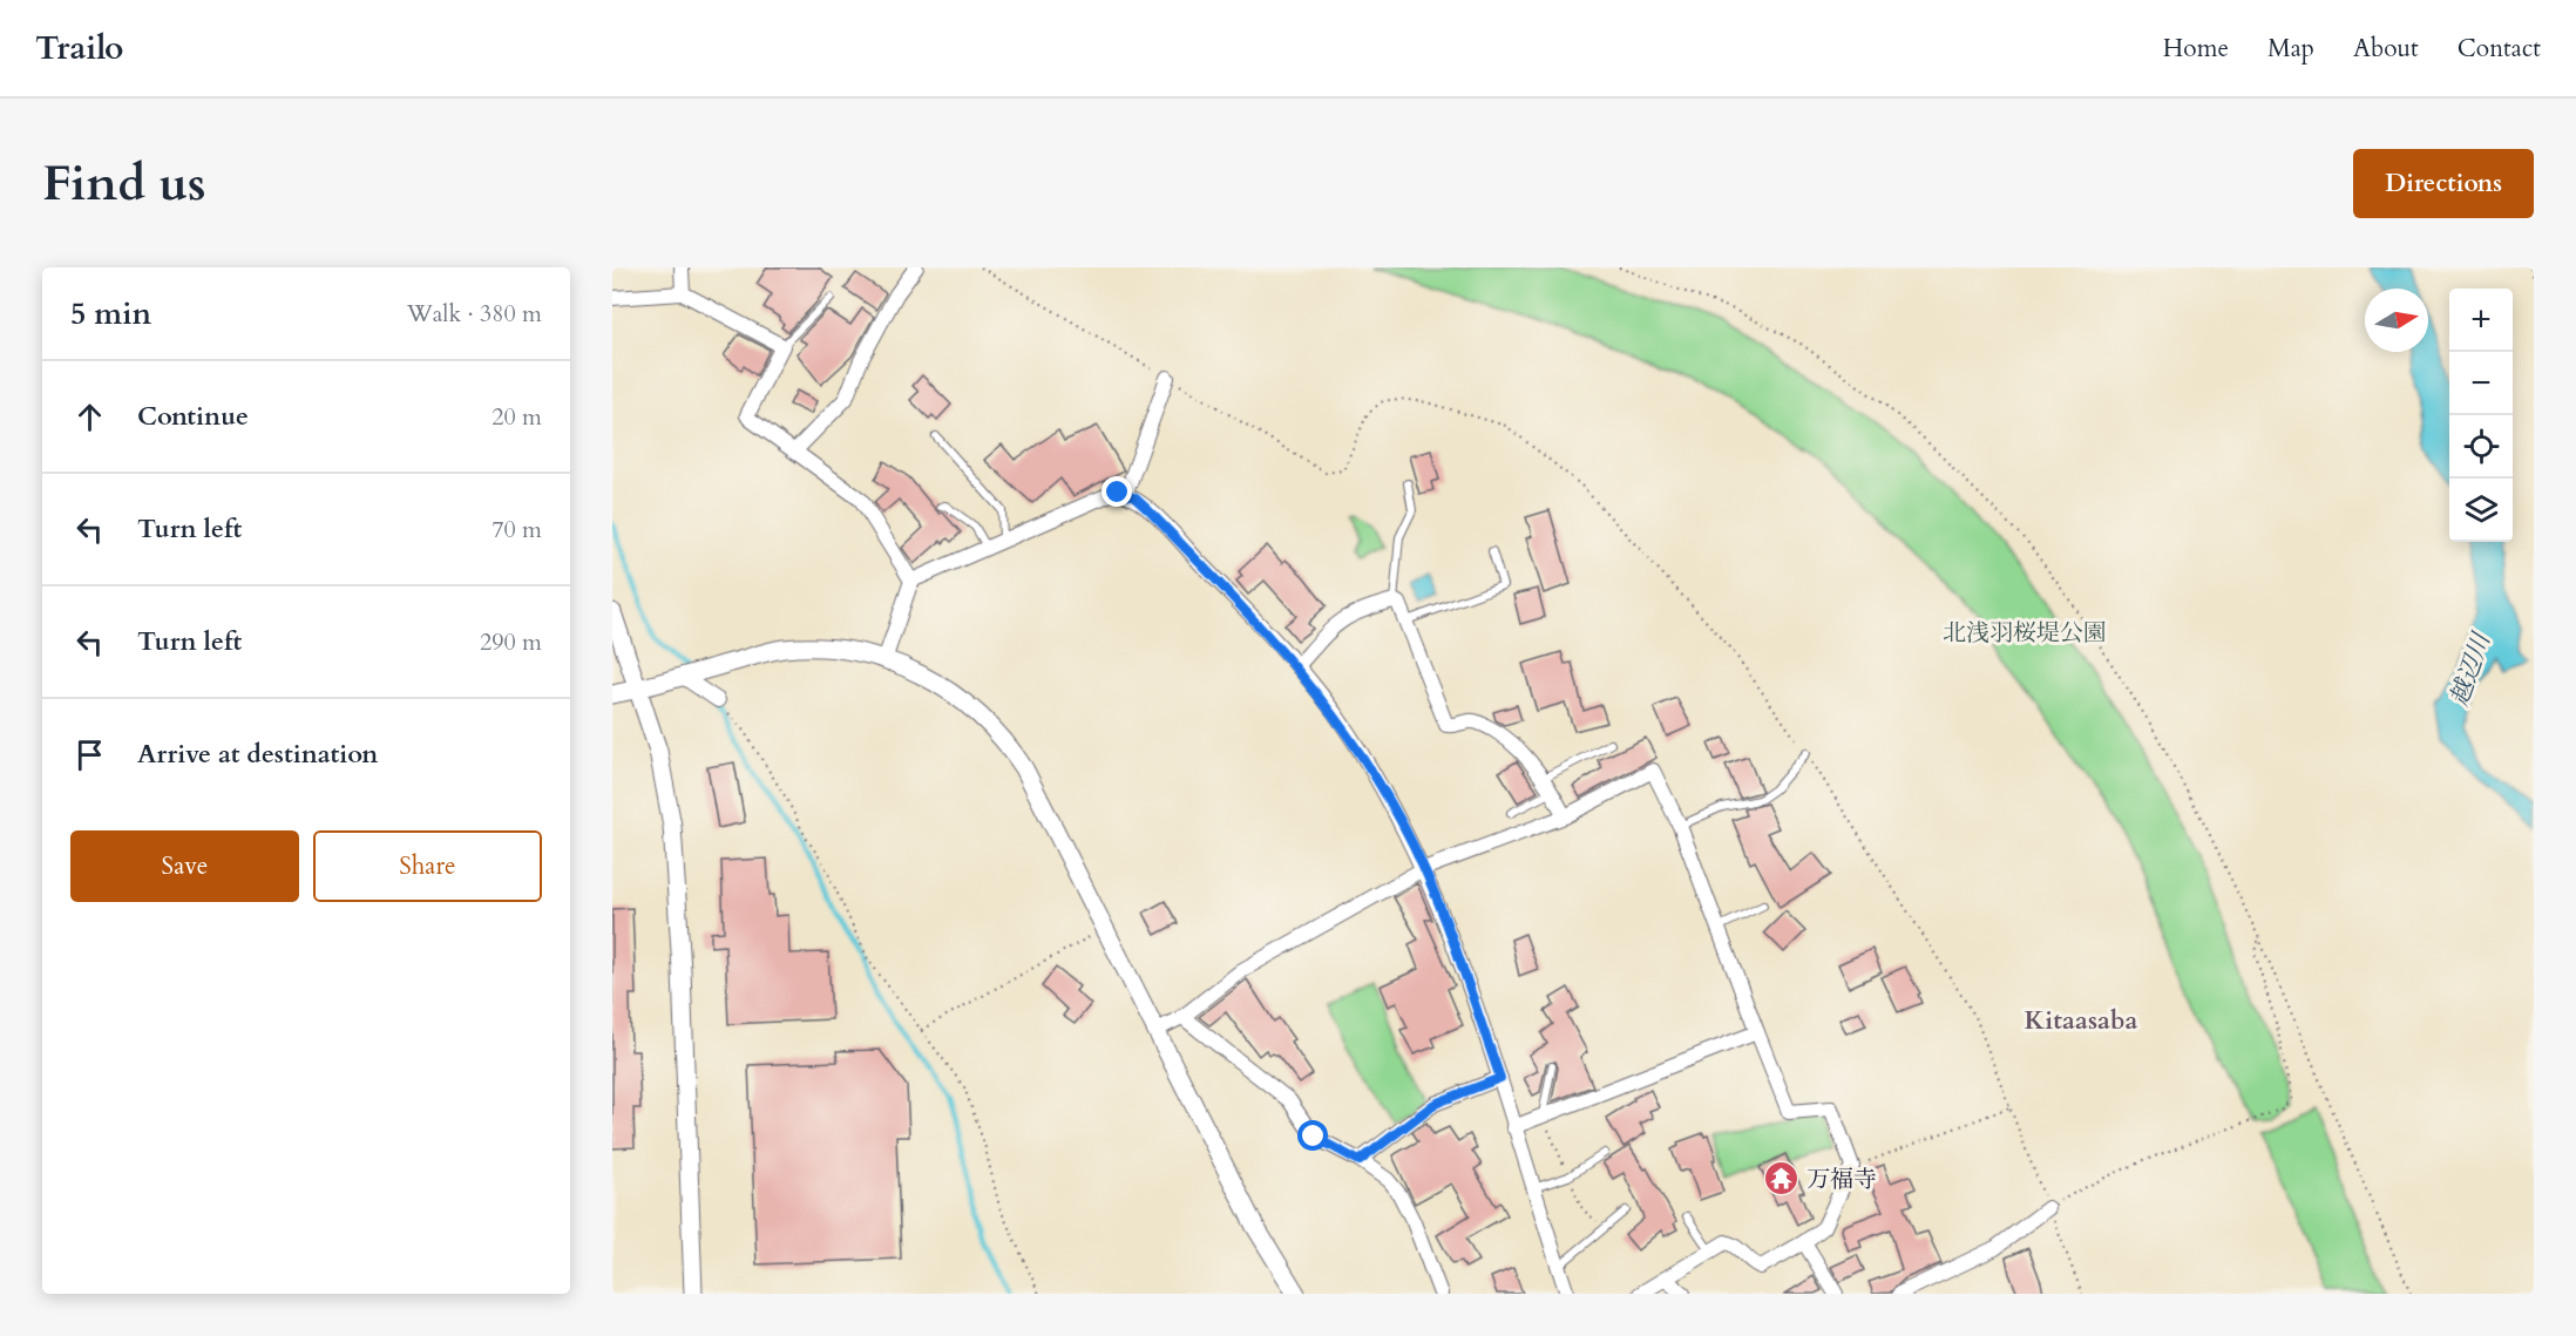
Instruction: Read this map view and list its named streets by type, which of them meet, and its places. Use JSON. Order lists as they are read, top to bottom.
{
  "districts": ["Kitaasaba"],
  "water": ["越辺川"],
  "parks": ["北浅羽桜堤公園"],
  "places": {
    "temple": ["万福寺"]
  },
  "north": "right",
  "page": {
    "header": "Trailo",
    "nav": [
      "Home",
      "Map",
      "About",
      "Contact"
    ],
    "buttons": [
      "Directions",
      ["Save", "Share"]
    ],
    "title": "Find us",
    "heading": ["5 min", "Walk · 380 m"],
    "map_buttons": ["+", "−"],
    "list": [
      ["Continue", "20 m"],
      ["Turn left", "70 m"],
      ["Turn left", "290 m"],
      "Arrive at destination"
    ]
  }
}
